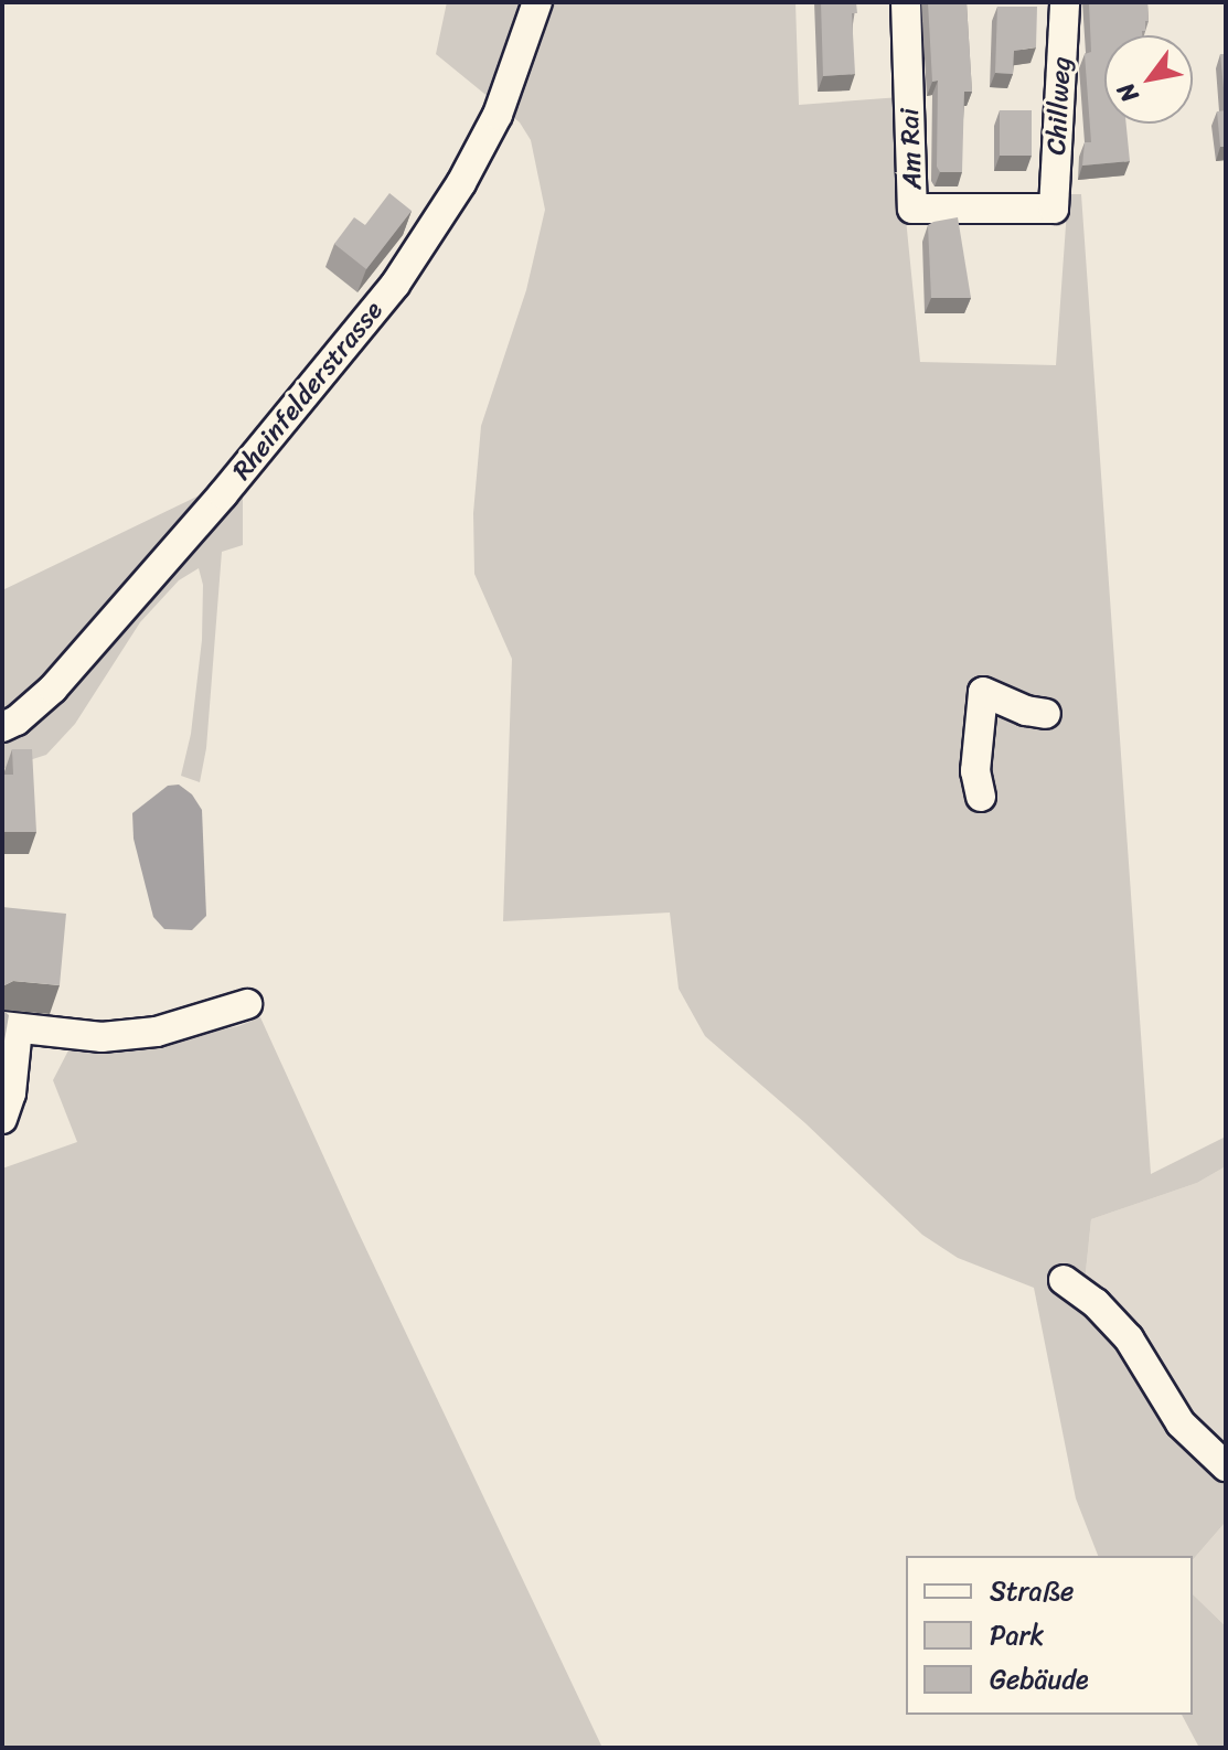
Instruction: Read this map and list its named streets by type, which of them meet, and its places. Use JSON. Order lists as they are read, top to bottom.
{
  "streets": {
    "street": ["Chillweg", "Am Rai", "Rheinfelderstrasse"]
  },
  "crossings": [
    ["Chillweg", "Am Rai"]
  ],
  "legend": ["Straße", "Park", "Gebäude"],
  "north": "bottom left"
}
